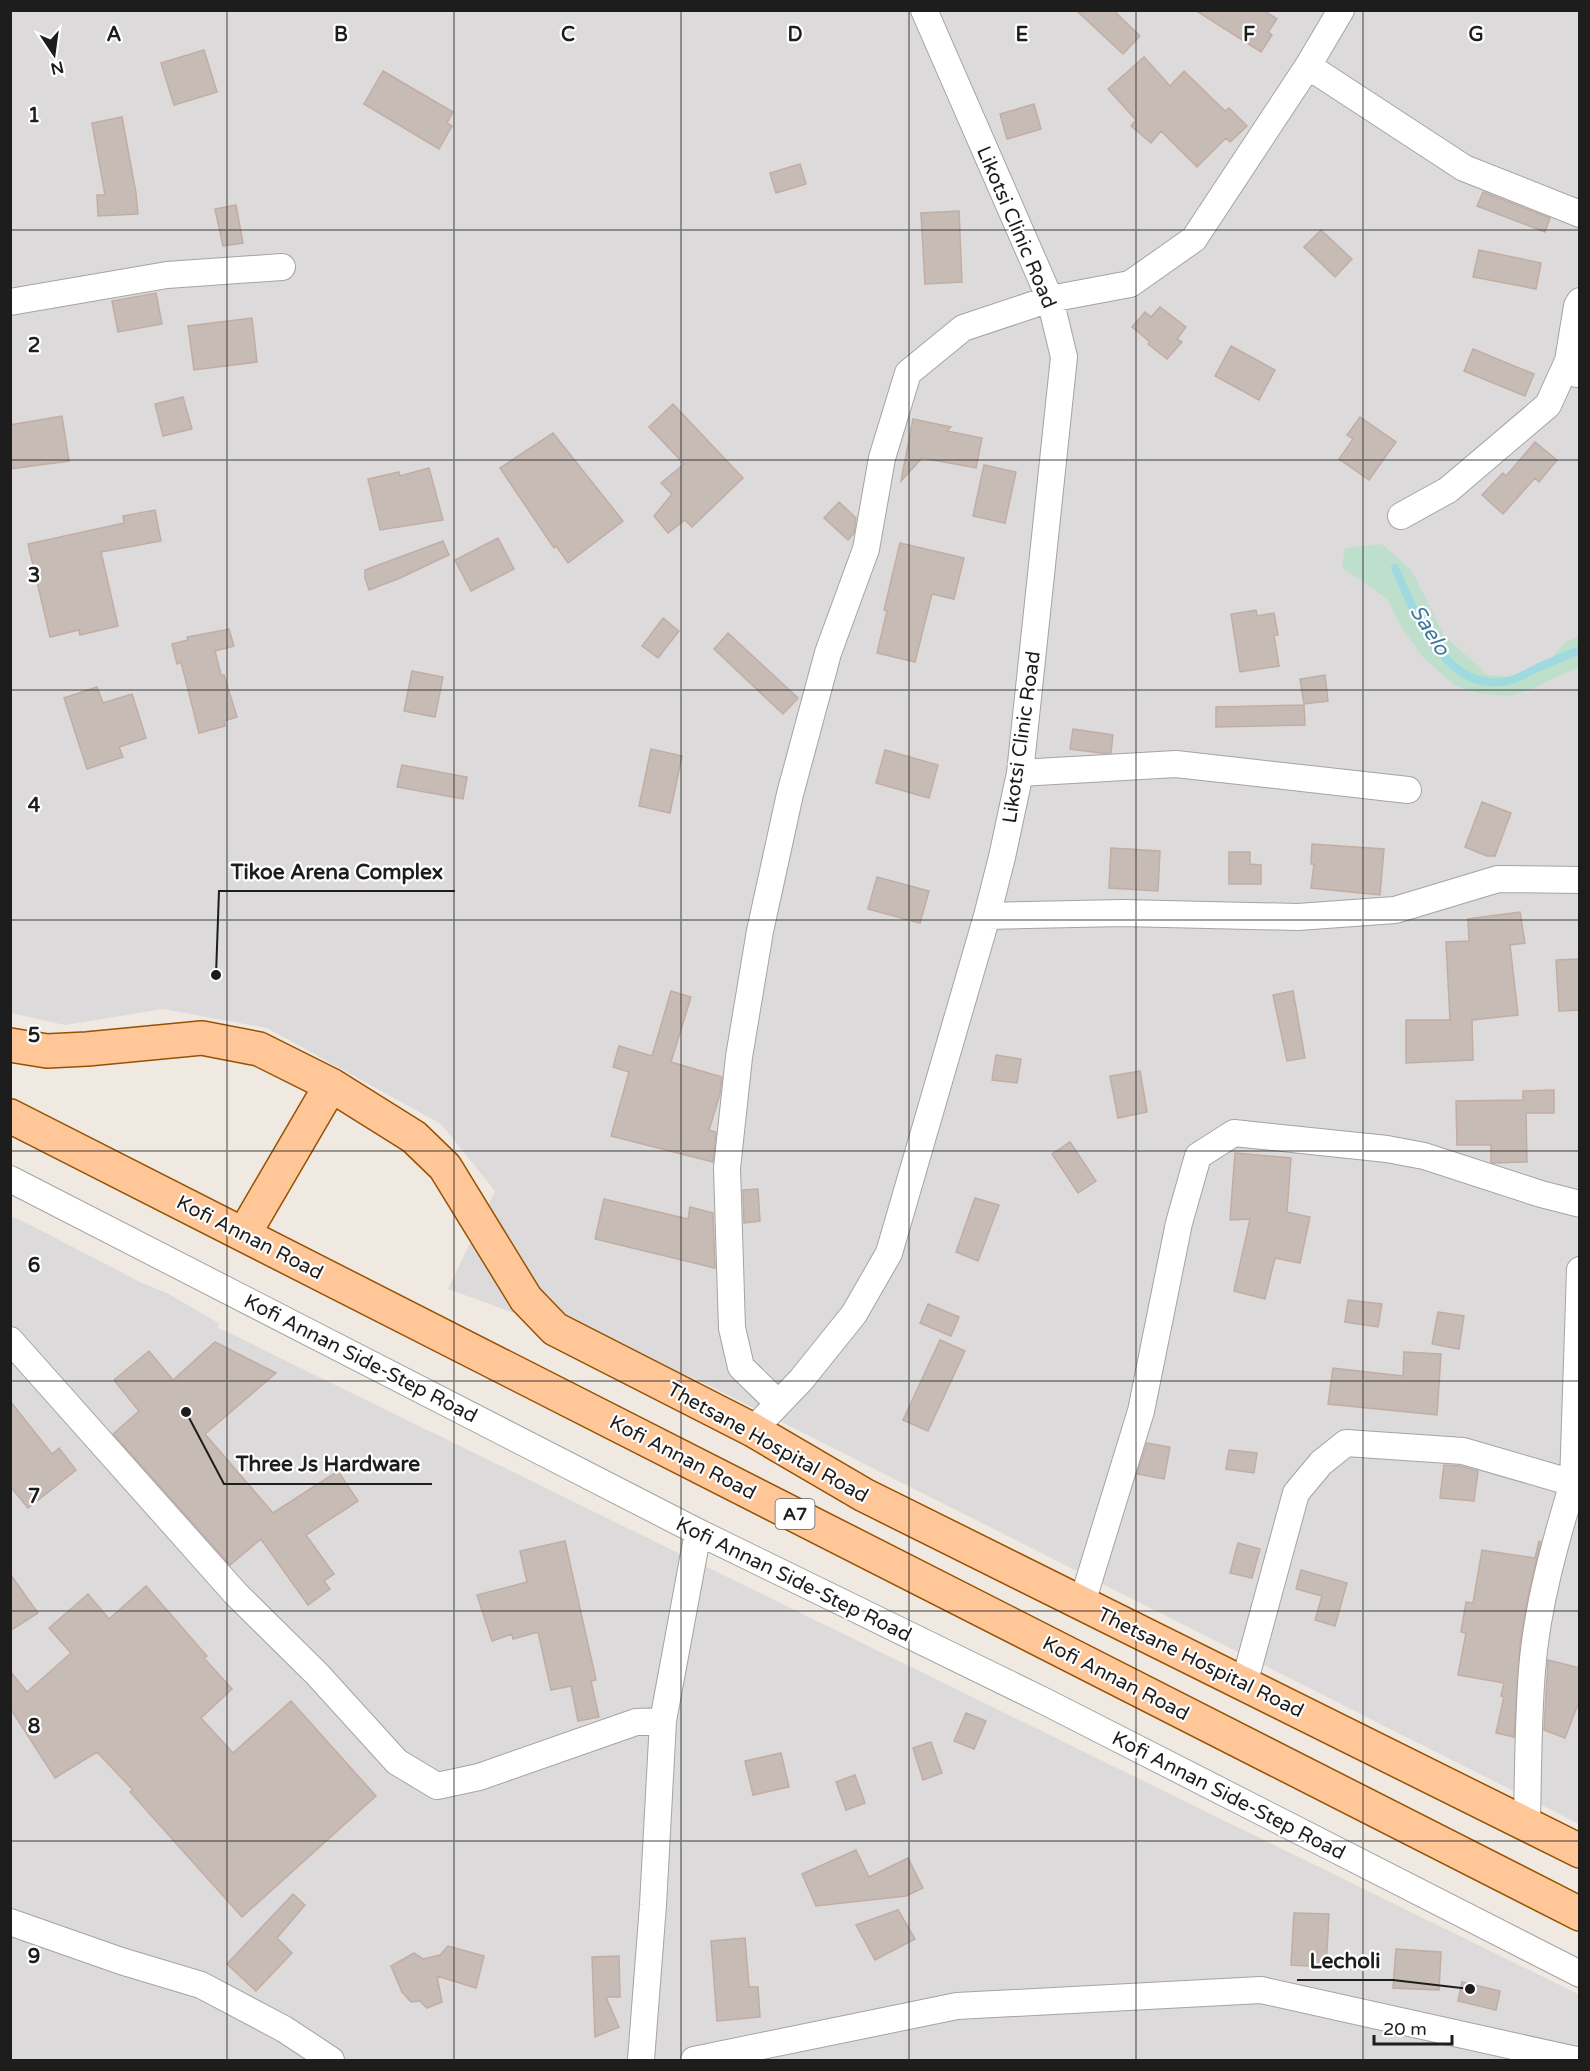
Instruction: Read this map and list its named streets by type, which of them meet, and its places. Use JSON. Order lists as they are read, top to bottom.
{
  "streets": {
    "main road": ["Kofi Annan Road", "Thetsane Hospital Road", "A7"],
    "street": ["Likotsi Clinic Road", "Kofi Annan Side-Step Road"]
  },
  "crossings": [
    ["Likotsi Clinic Road", "Thetsane Hospital Road"]
  ],
  "water": ["Saelo"],
  "places": ["Tikoe Arena Complex", "Three Js Hardware", "Lecholi"],
  "scale_bar": "20 m",
  "north": "bottom",
  "grid": {
    "columns": [
      "A",
      "B",
      "C",
      "D",
      "E",
      "F",
      "G"
    ],
    "rows": [
      "1",
      "2",
      "3",
      "4",
      "5",
      "6",
      "7",
      "8",
      "9"
    ]
  }
}
